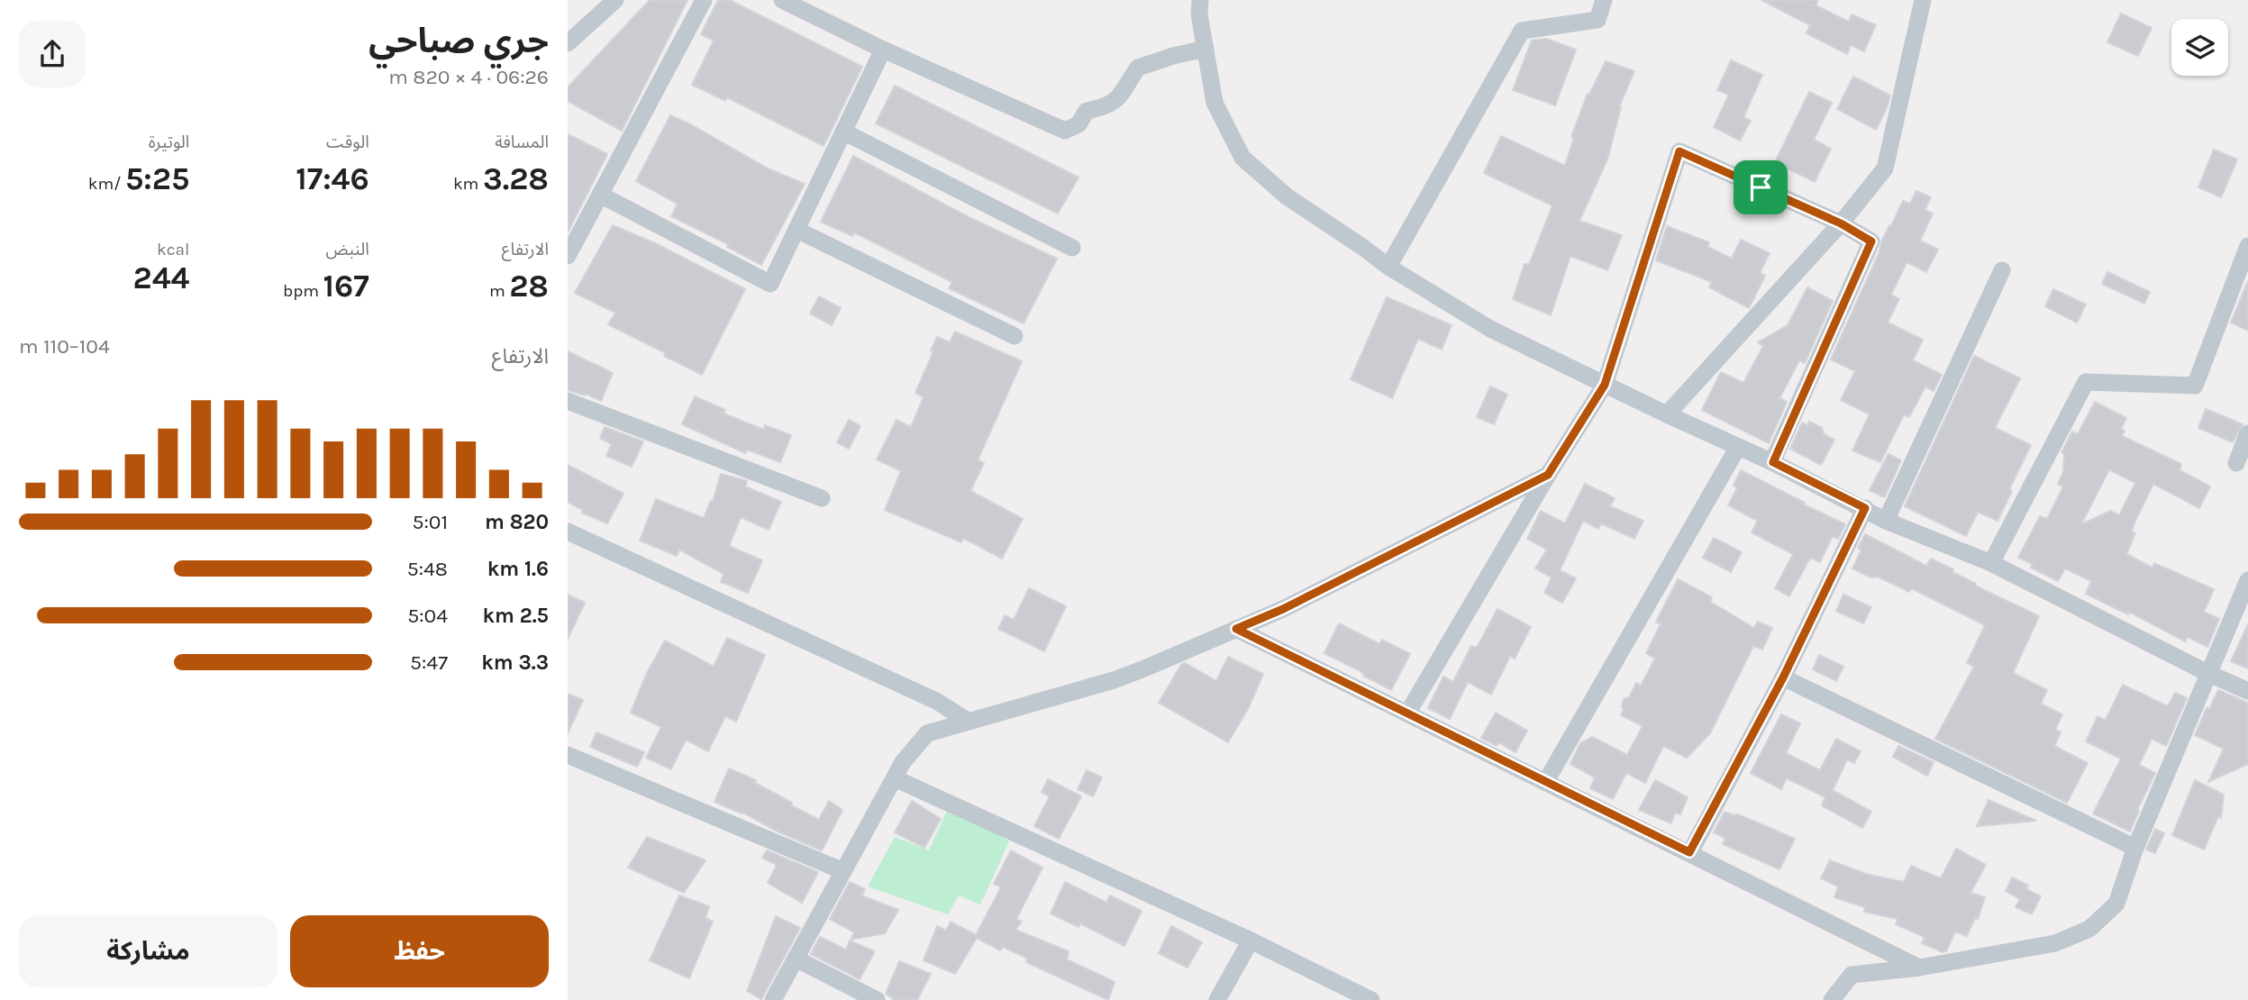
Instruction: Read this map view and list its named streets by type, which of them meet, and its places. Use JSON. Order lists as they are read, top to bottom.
{
  "page": {
    "heading": ["جري صباحي", "06:26 · 4 × 820 m"],
    "stats": [
      ["المسافة", "3.28 km"],
      ["الوقت", "17:46"],
      ["الوتيرة", "5:25 /km"],
      ["الارتفاع", "28 m"],
      ["النبض", "167 bpm"],
      ["kcal", "244"]
    ],
    "chart": ["الارتفاع", "104–110 m"],
    "list": [
      {
        "name": "820 m",
        "note": "5:01"
      },
      {
        "name": "1.6 km",
        "note": "5:48"
      },
      {
        "name": "2.5 km",
        "note": "5:04"
      },
      {
        "name": "3.3 km",
        "note": "5:47"
      }
    ],
    "buttons": ["حفظ", "مشاركة"]
  }
}
